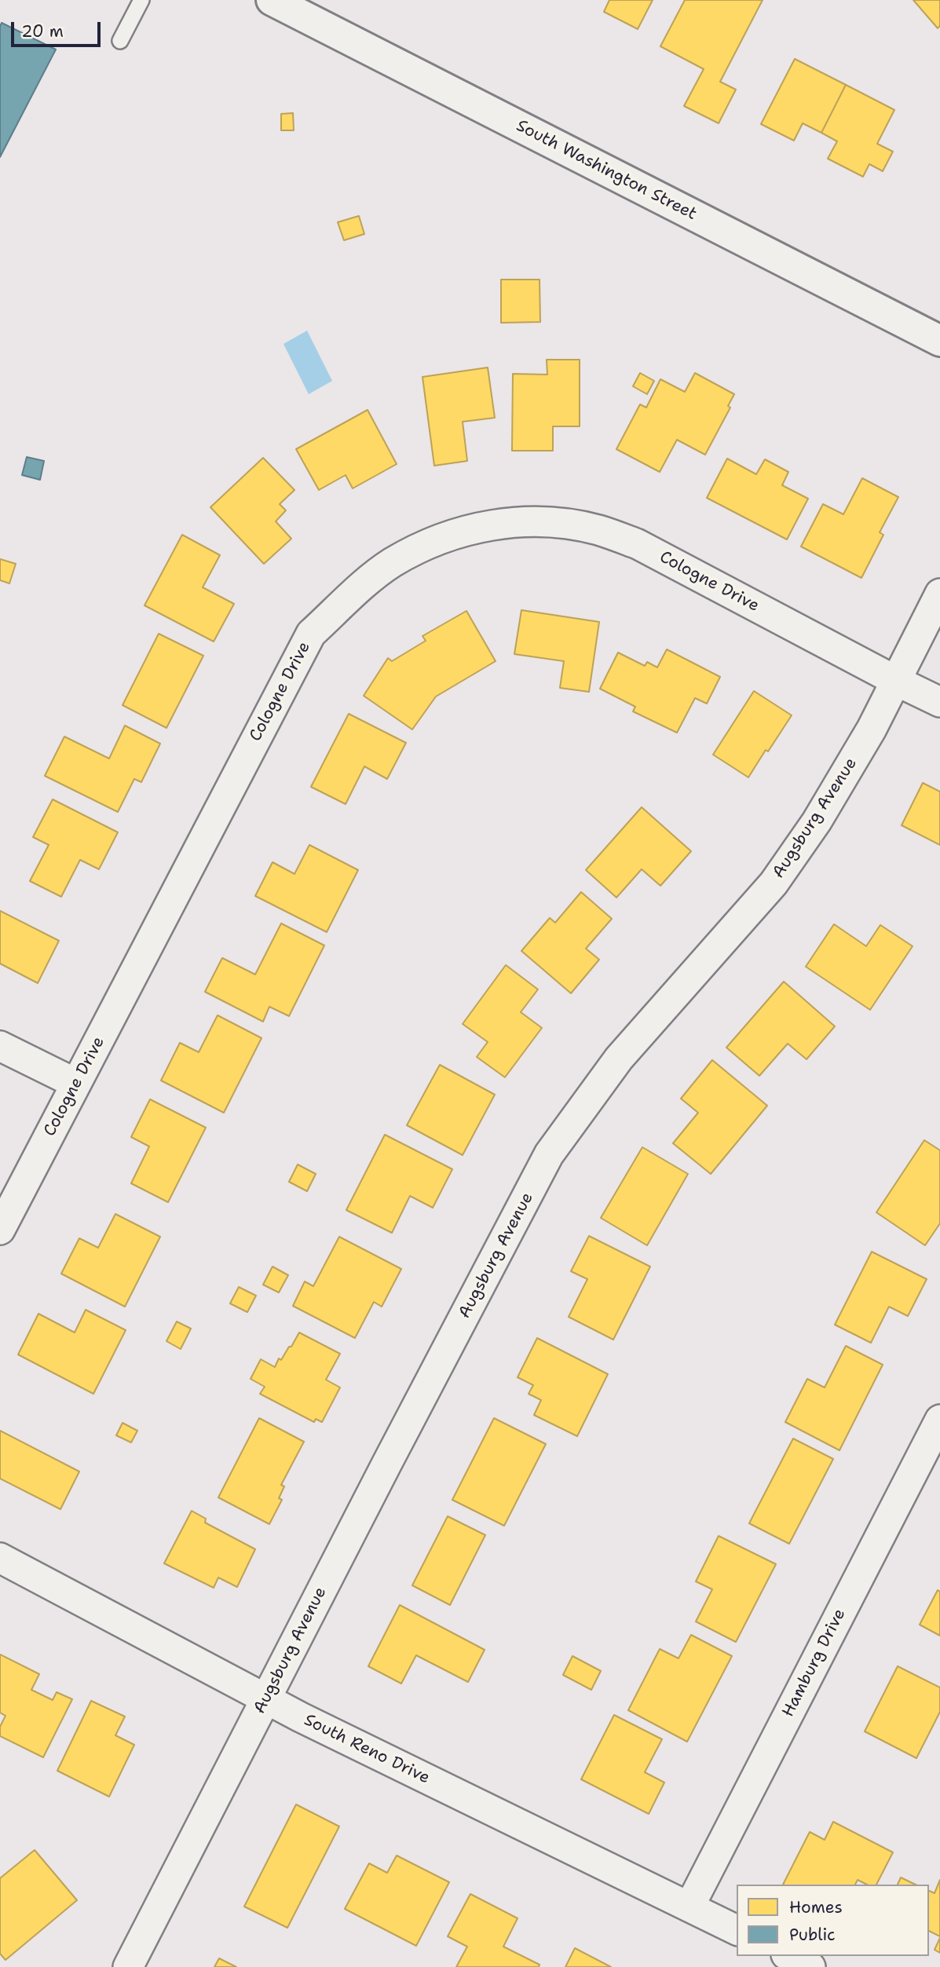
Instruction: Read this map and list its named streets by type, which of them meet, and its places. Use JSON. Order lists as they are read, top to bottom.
{
  "streets": {
    "street": [
      "South Washington Street",
      "Cologne Drive",
      "Augsburg Avenue",
      "Hamburg Drive",
      "South Reno Drive"
    ]
  },
  "crossings": [
    ["Cologne Drive", "Augsburg Avenue"],
    ["Augsburg Avenue", "South Reno Drive"],
    ["Hamburg Drive", "South Reno Drive"]
  ],
  "legend": ["Homes", "Public"],
  "scale_bar": "20 m"
}
